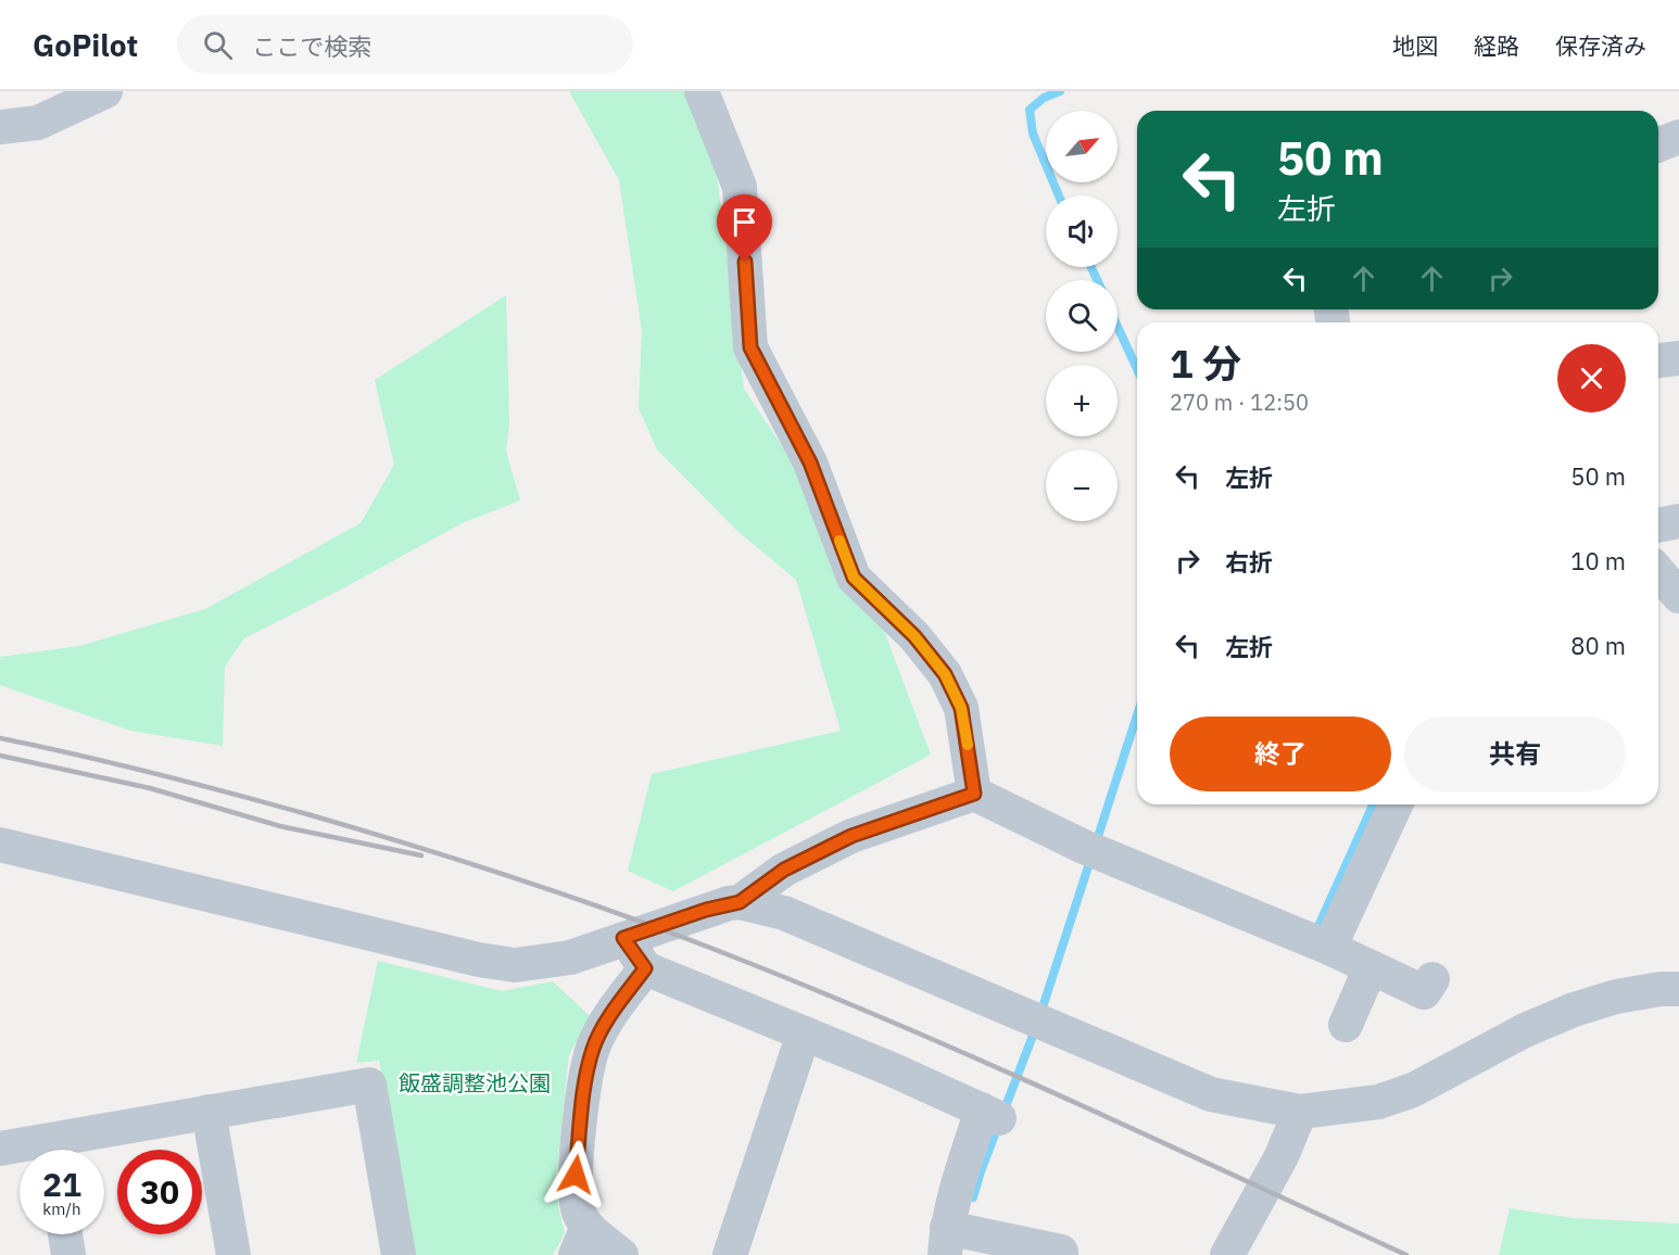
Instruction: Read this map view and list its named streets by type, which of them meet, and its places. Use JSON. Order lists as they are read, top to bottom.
{
  "parks": ["飯盛調整池公園"],
  "north": "top right",
  "page": {
    "header": "GoPilot",
    "search": "ここで検索",
    "nav": ["地図", "経路", "保存済み"],
    "map_buttons": ["+", "−"],
    "turn": ["50 m", "左折"],
    "heading": ["1 分", "270 m · 12:50"],
    "list": [
      {
        "name": "左折",
        "value": "50 m"
      },
      {
        "name": "右折",
        "value": "10 m"
      },
      {
        "name": "左折",
        "value": "80 m"
      }
    ],
    "buttons": ["終了", "共有"],
    "speed": "21 km/h",
    "limit": "30"
  }
}
